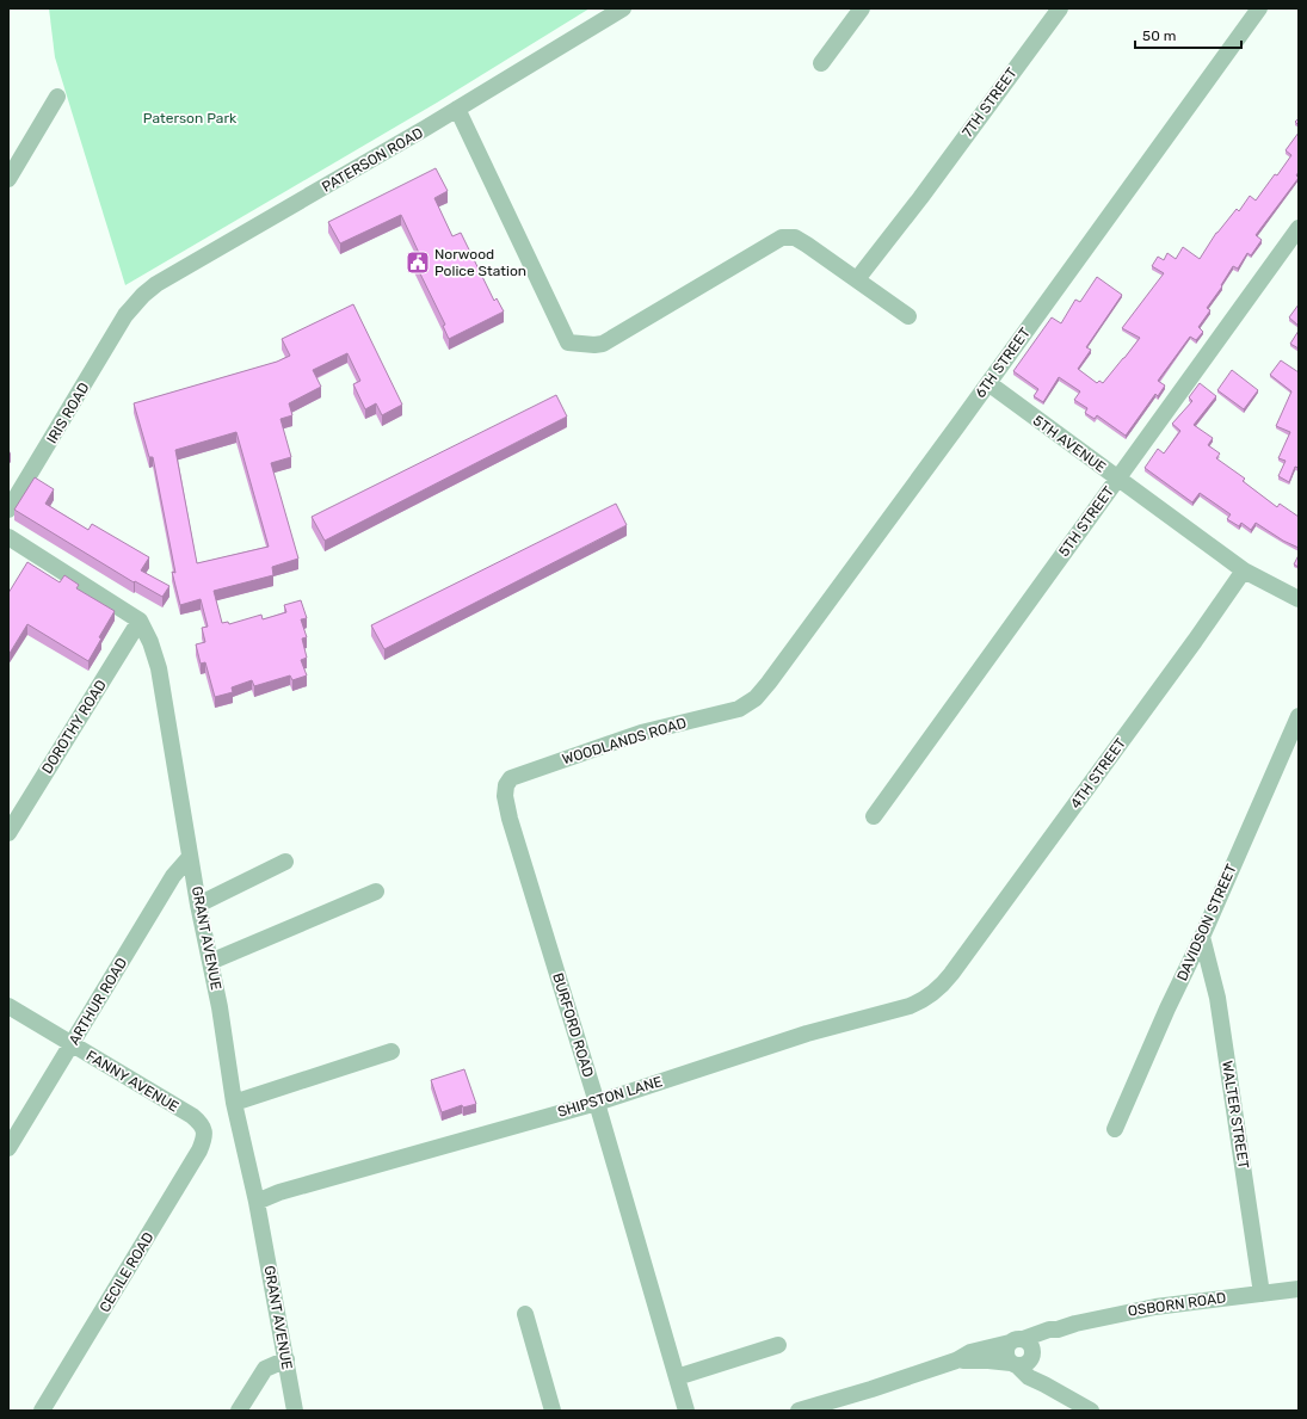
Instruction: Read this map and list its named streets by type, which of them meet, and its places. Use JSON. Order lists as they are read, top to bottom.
{
  "streets": {
    "street": [
      "7TH STREET",
      "PATERSON ROAD",
      "6TH STREET",
      "IRIS ROAD",
      "5TH AVENUE",
      "5TH STREET",
      "DOROTHY ROAD",
      "WOODLANDS ROAD",
      "4TH STREET",
      "DAVIDSON STREET",
      "GRANT AVENUE",
      "ARTHUR ROAD",
      "BURFORD ROAD",
      "FANNY AVENUE",
      "SHIPSTON LANE",
      "WALTER STREET",
      "CECILE ROAD",
      "OSBORN ROAD"
    ]
  },
  "crossings": [
    ["PATERSON ROAD", "IRIS ROAD"],
    ["6TH STREET", "5TH AVENUE"],
    ["6TH STREET", "WOODLANDS ROAD"],
    ["5TH AVENUE", "5TH STREET"],
    ["5TH AVENUE", "4TH STREET"],
    ["DOROTHY ROAD", "GRANT AVENUE"],
    ["WOODLANDS ROAD", "BURFORD ROAD"],
    ["4TH STREET", "SHIPSTON LANE"],
    ["DAVIDSON STREET", "WALTER STREET"],
    ["GRANT AVENUE", "ARTHUR ROAD"],
    ["GRANT AVENUE", "SHIPSTON LANE"],
    ["ARTHUR ROAD", "FANNY AVENUE"],
    ["BURFORD ROAD", "SHIPSTON LANE"],
    ["FANNY AVENUE", "CECILE ROAD"],
    ["WALTER STREET", "OSBORN ROAD"]
  ],
  "parks": ["Paterson Park"],
  "places": {
    "public building": ["Norwood Police Station"]
  },
  "scale_bar": "50 m"
}
